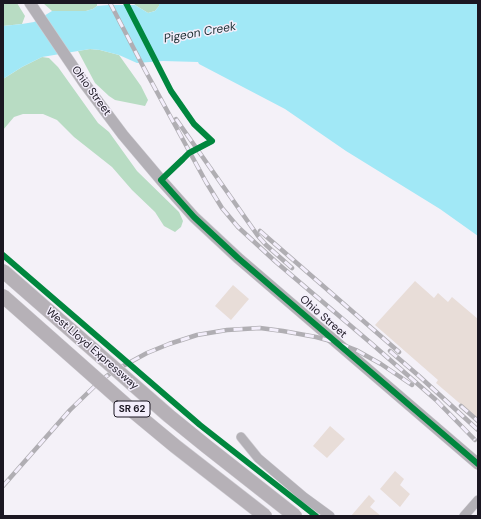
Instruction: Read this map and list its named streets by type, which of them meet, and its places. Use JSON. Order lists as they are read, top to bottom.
{
  "streets": {
    "highway": ["West Lloyd Expressway", "SR 62"],
    "street": ["Ohio Street"]
  },
  "water": ["Pigeon Creek"]
}
